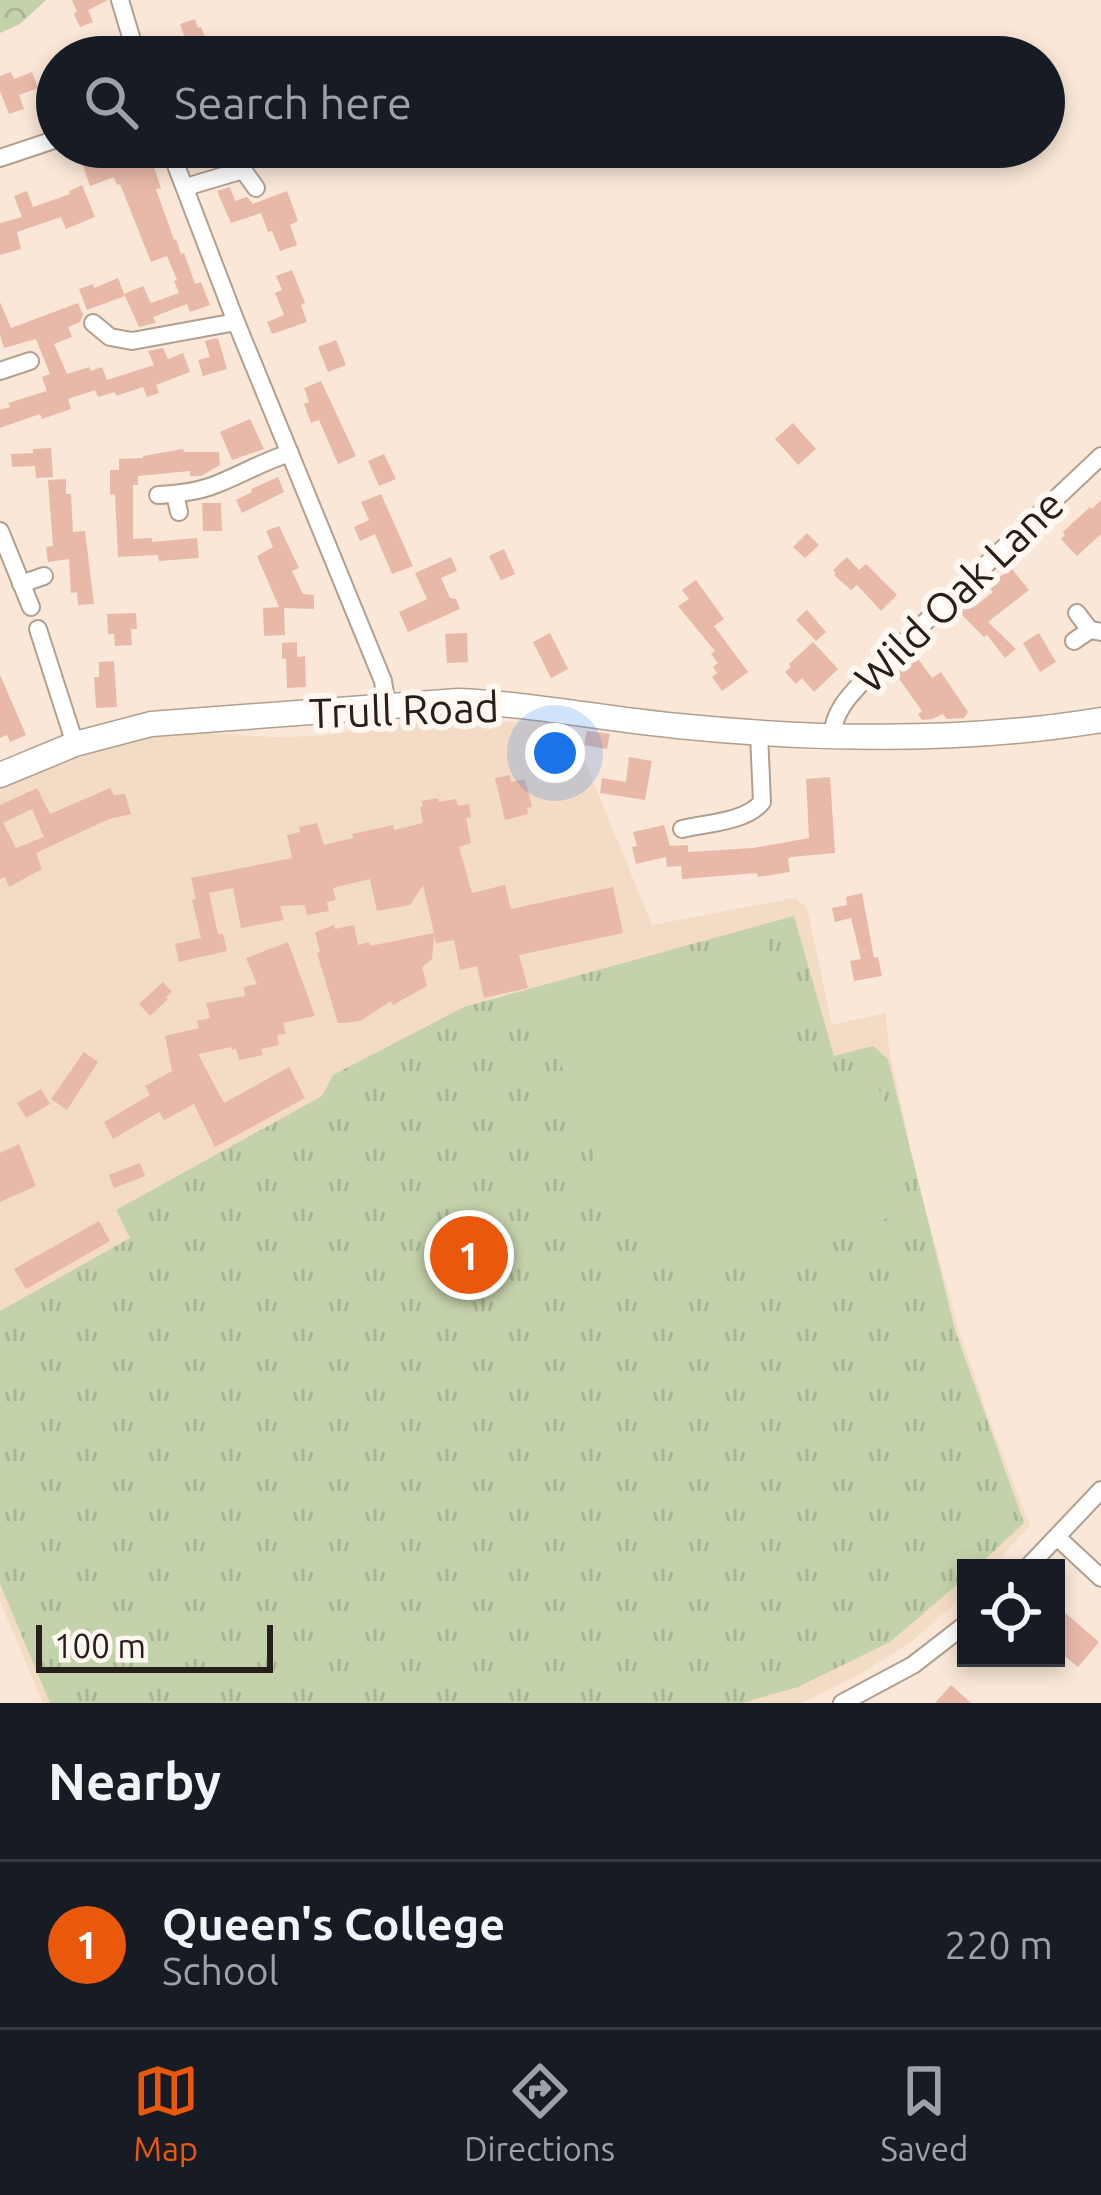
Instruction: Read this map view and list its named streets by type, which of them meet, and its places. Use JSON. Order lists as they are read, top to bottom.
{
  "streets": {
    "street": ["Wild Oak Lane", "Trull Road"]
  },
  "crossings": [
    ["Wild Oak Lane", "Trull Road"]
  ],
  "scale_bar": "100 m",
  "page": {
    "search": "Search here",
    "pins": "1",
    "scale": "100 m",
    "heading": "Nearby",
    "list": [
      {
        "mark": "1",
        "name": "Queen's College",
        "note": "School",
        "value": "220 m"
      }
    ],
    "nav": ["Map", "Directions", "Saved"]
  }
}
